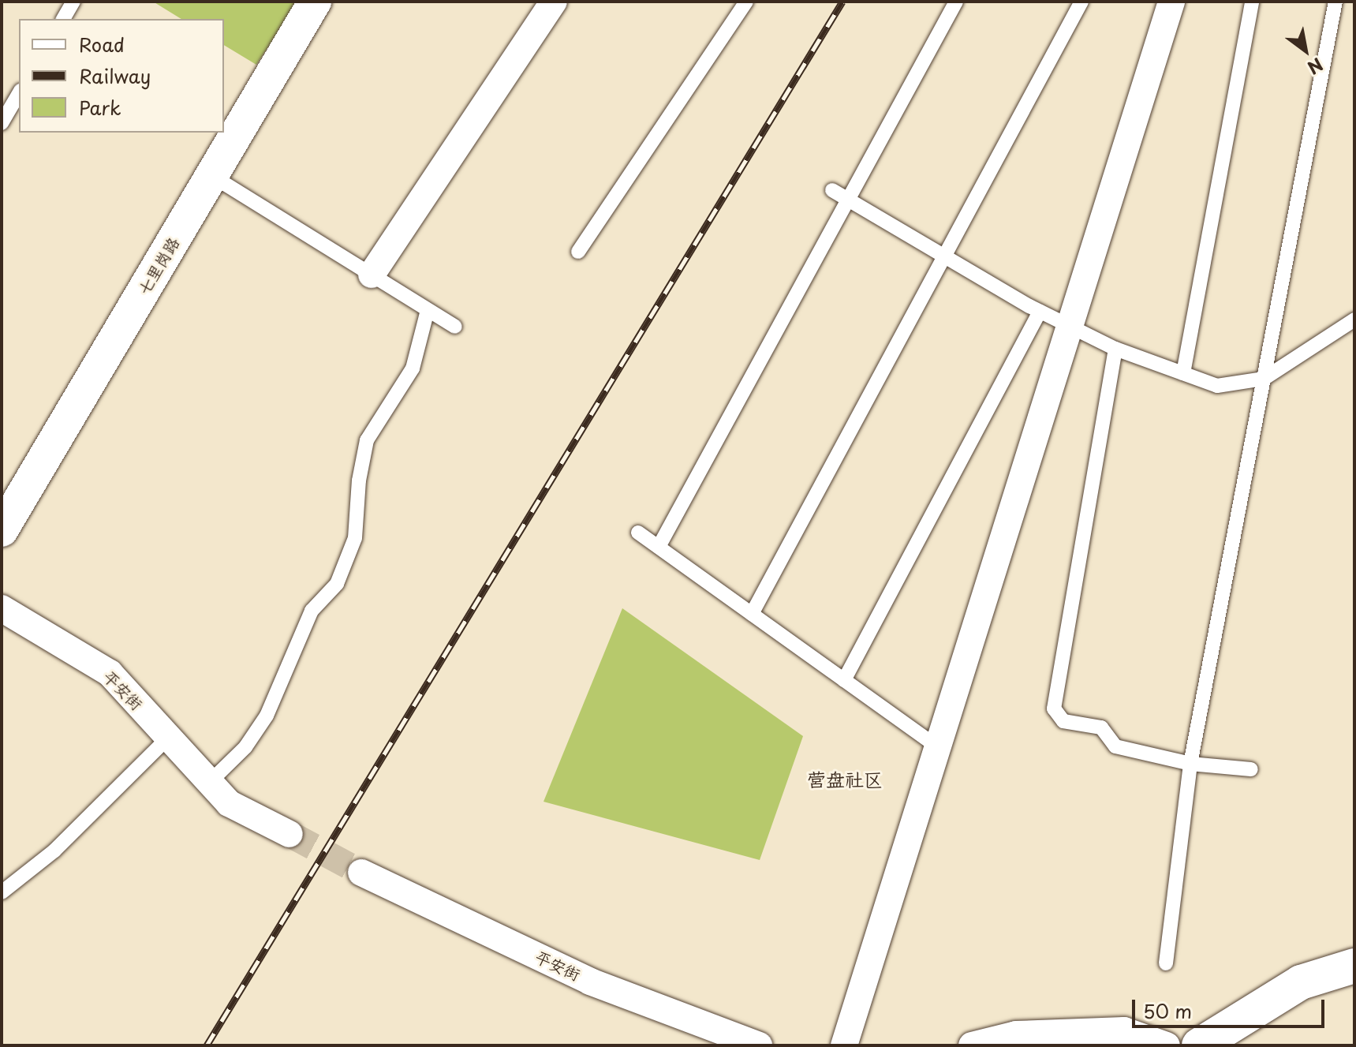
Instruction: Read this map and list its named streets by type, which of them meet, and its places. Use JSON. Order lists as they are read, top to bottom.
{
  "streets": {
    "street": ["七里岗路", "平安街"]
  },
  "districts": ["营盘社区"],
  "legend": ["Road", "Railway", "Park"],
  "scale_bar": "50 m",
  "north": "bottom right"
}
